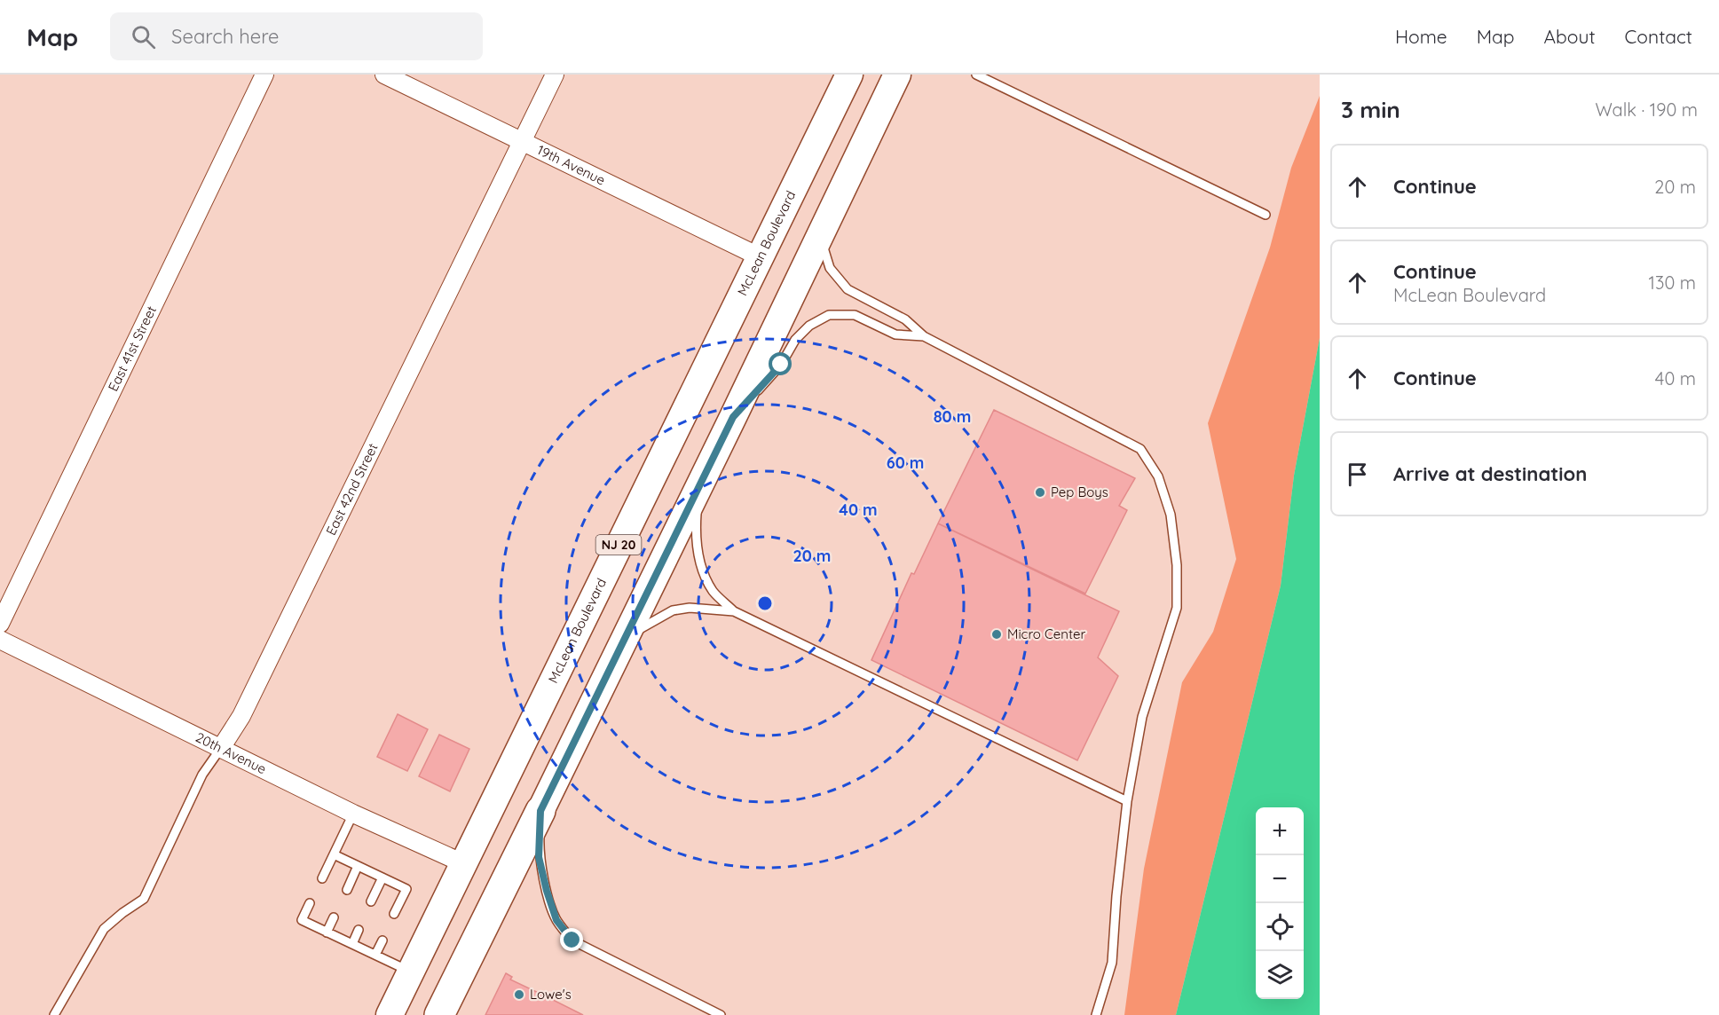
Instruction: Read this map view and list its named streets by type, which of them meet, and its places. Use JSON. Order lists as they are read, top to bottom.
{
  "streets": {
    "main road": ["McLean Boulevard", "NJ 20"],
    "street": [
      "19th Avenue",
      "East 41st Street",
      "East 42nd Street",
      "20th Avenue"
    ]
  },
  "crossings": [
    ["19th Avenue", "McLean Boulevard"],
    ["19th Avenue", "East 42nd Street"],
    ["McLean Boulevard", "20th Avenue"],
    ["East 42nd Street", "20th Avenue"]
  ],
  "places": ["Pep Boys", "Micro Center", "Lowe's"],
  "page": {
    "header": "Map",
    "search": "Search here",
    "nav": [
      "Home",
      "Map",
      "About",
      "Contact"
    ],
    "heading": ["3 min", "Walk · 190 m"],
    "list": [
      ["Continue", "20 m"],
      ["Continue", "McLean Boulevard", "130 m"],
      ["Continue", "40 m"],
      "Arrive at destination"
    ],
    "map_buttons": ["+", "−"]
  },
  "rings": [
    "80 m",
    "60 m",
    "40 m",
    "20 m"
  ]
}
